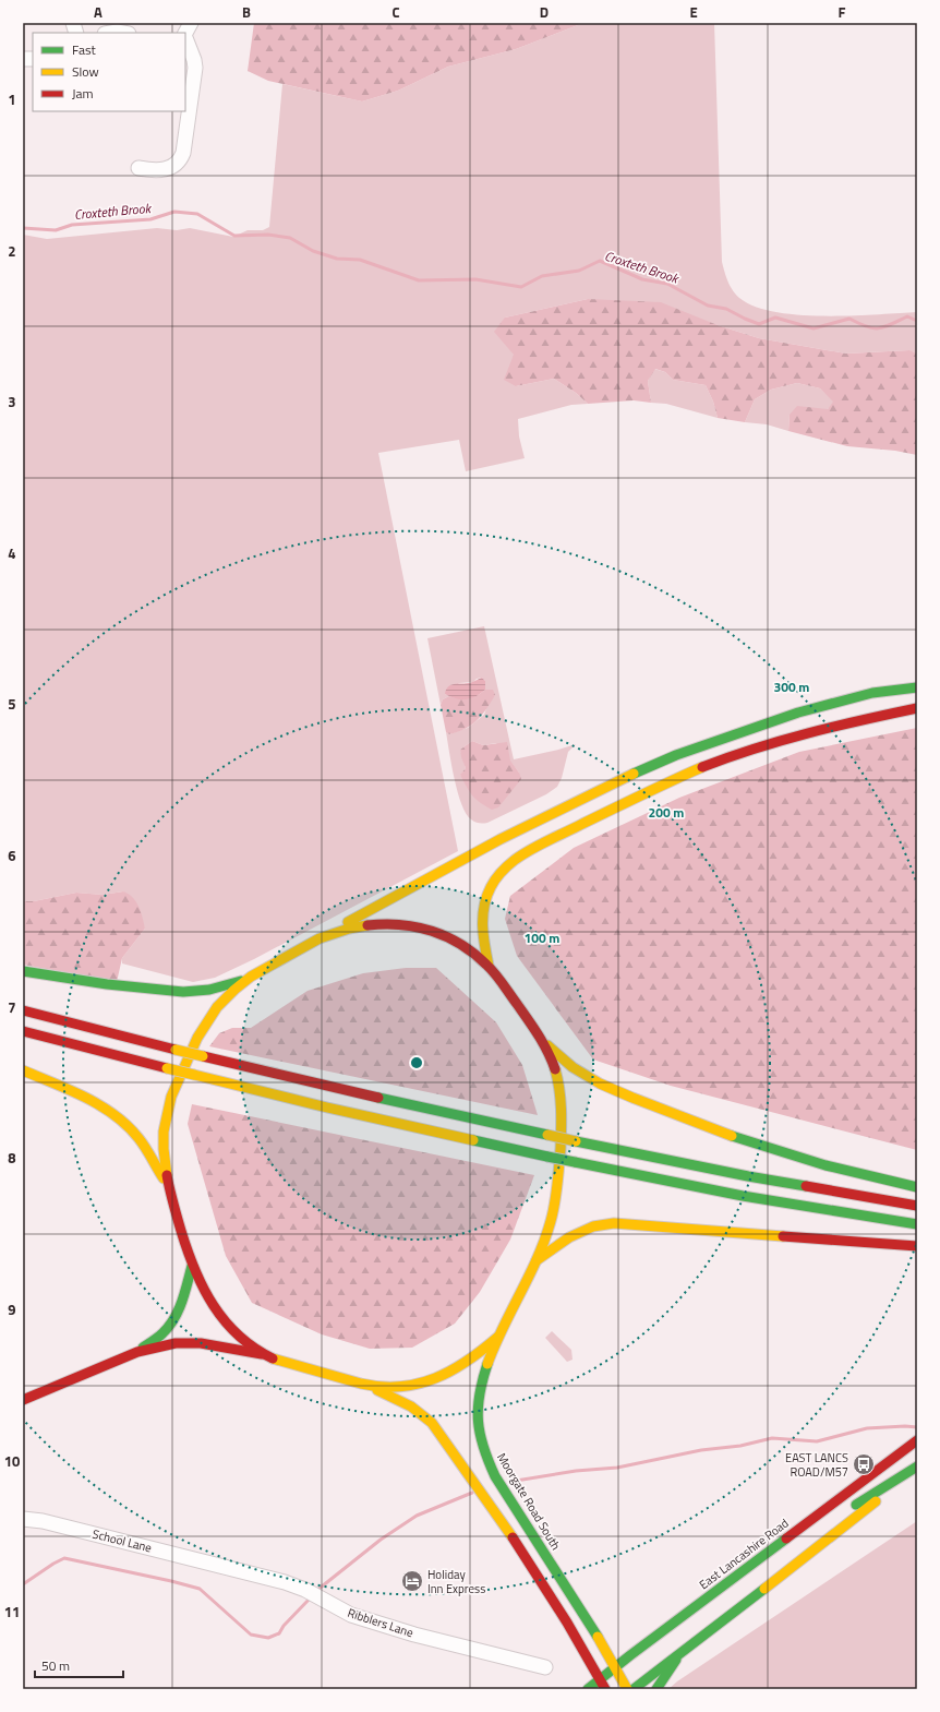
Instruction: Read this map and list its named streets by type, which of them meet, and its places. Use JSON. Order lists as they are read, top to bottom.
{
  "streets": {
    "main road": ["Moorgate Road South", "East Lancashire Road"],
    "street": ["School Lane", "Ribblers Lane"]
  },
  "crossings": [
    ["Moorgate Road South", "East Lancashire Road"],
    ["School Lane", "Ribblers Lane"]
  ],
  "water": ["Croxteth Brook"],
  "places": {
    "bus stop": ["EAST LANCS ROAD/M57"],
    "hotel": ["Holiday Inn Express"]
  },
  "legend": ["Fast", "Slow", "Jam"],
  "scale_bar": "50 m",
  "grid": {
    "columns": [
      "A",
      "B",
      "C",
      "D",
      "E",
      "F"
    ],
    "rows": [
      "1",
      "2",
      "3",
      "4",
      "5",
      "6",
      "7",
      "8",
      "9",
      "10",
      "11"
    ]
  },
  "rings": ["300 m", "200 m", "100 m"]
}
